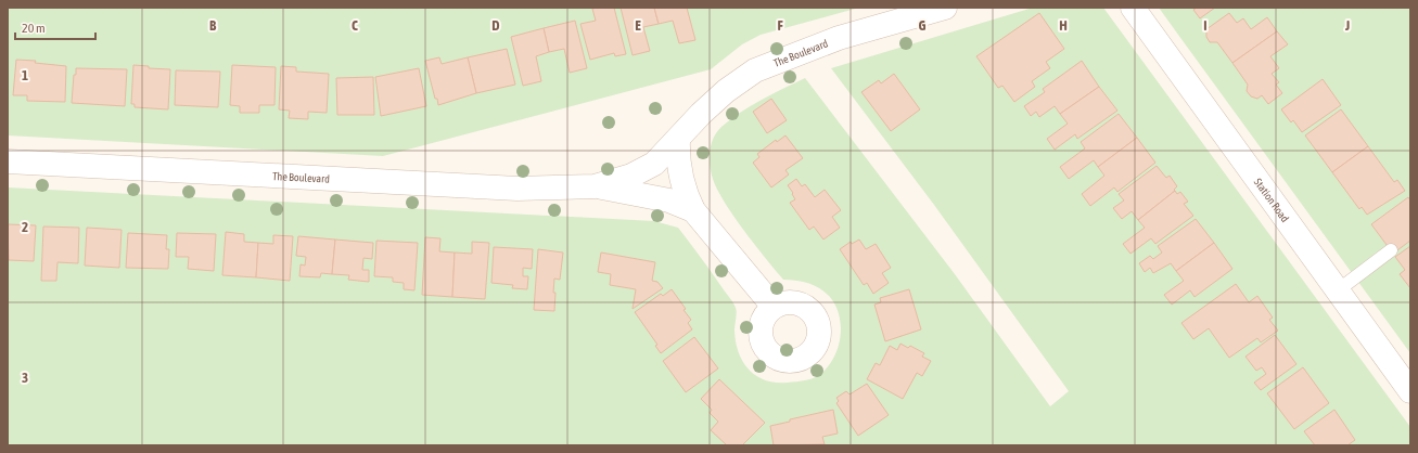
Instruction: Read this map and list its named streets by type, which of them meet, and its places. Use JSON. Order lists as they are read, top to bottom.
{
  "streets": {
    "street": ["The Boulevard", "Station Road"]
  },
  "scale_bar": "20 m",
  "grid": {
    "columns": [
      "B",
      "C",
      "D",
      "E",
      "F",
      "G",
      "H",
      "I",
      "J"
    ],
    "rows": ["1", "2", "3"]
  }
}
